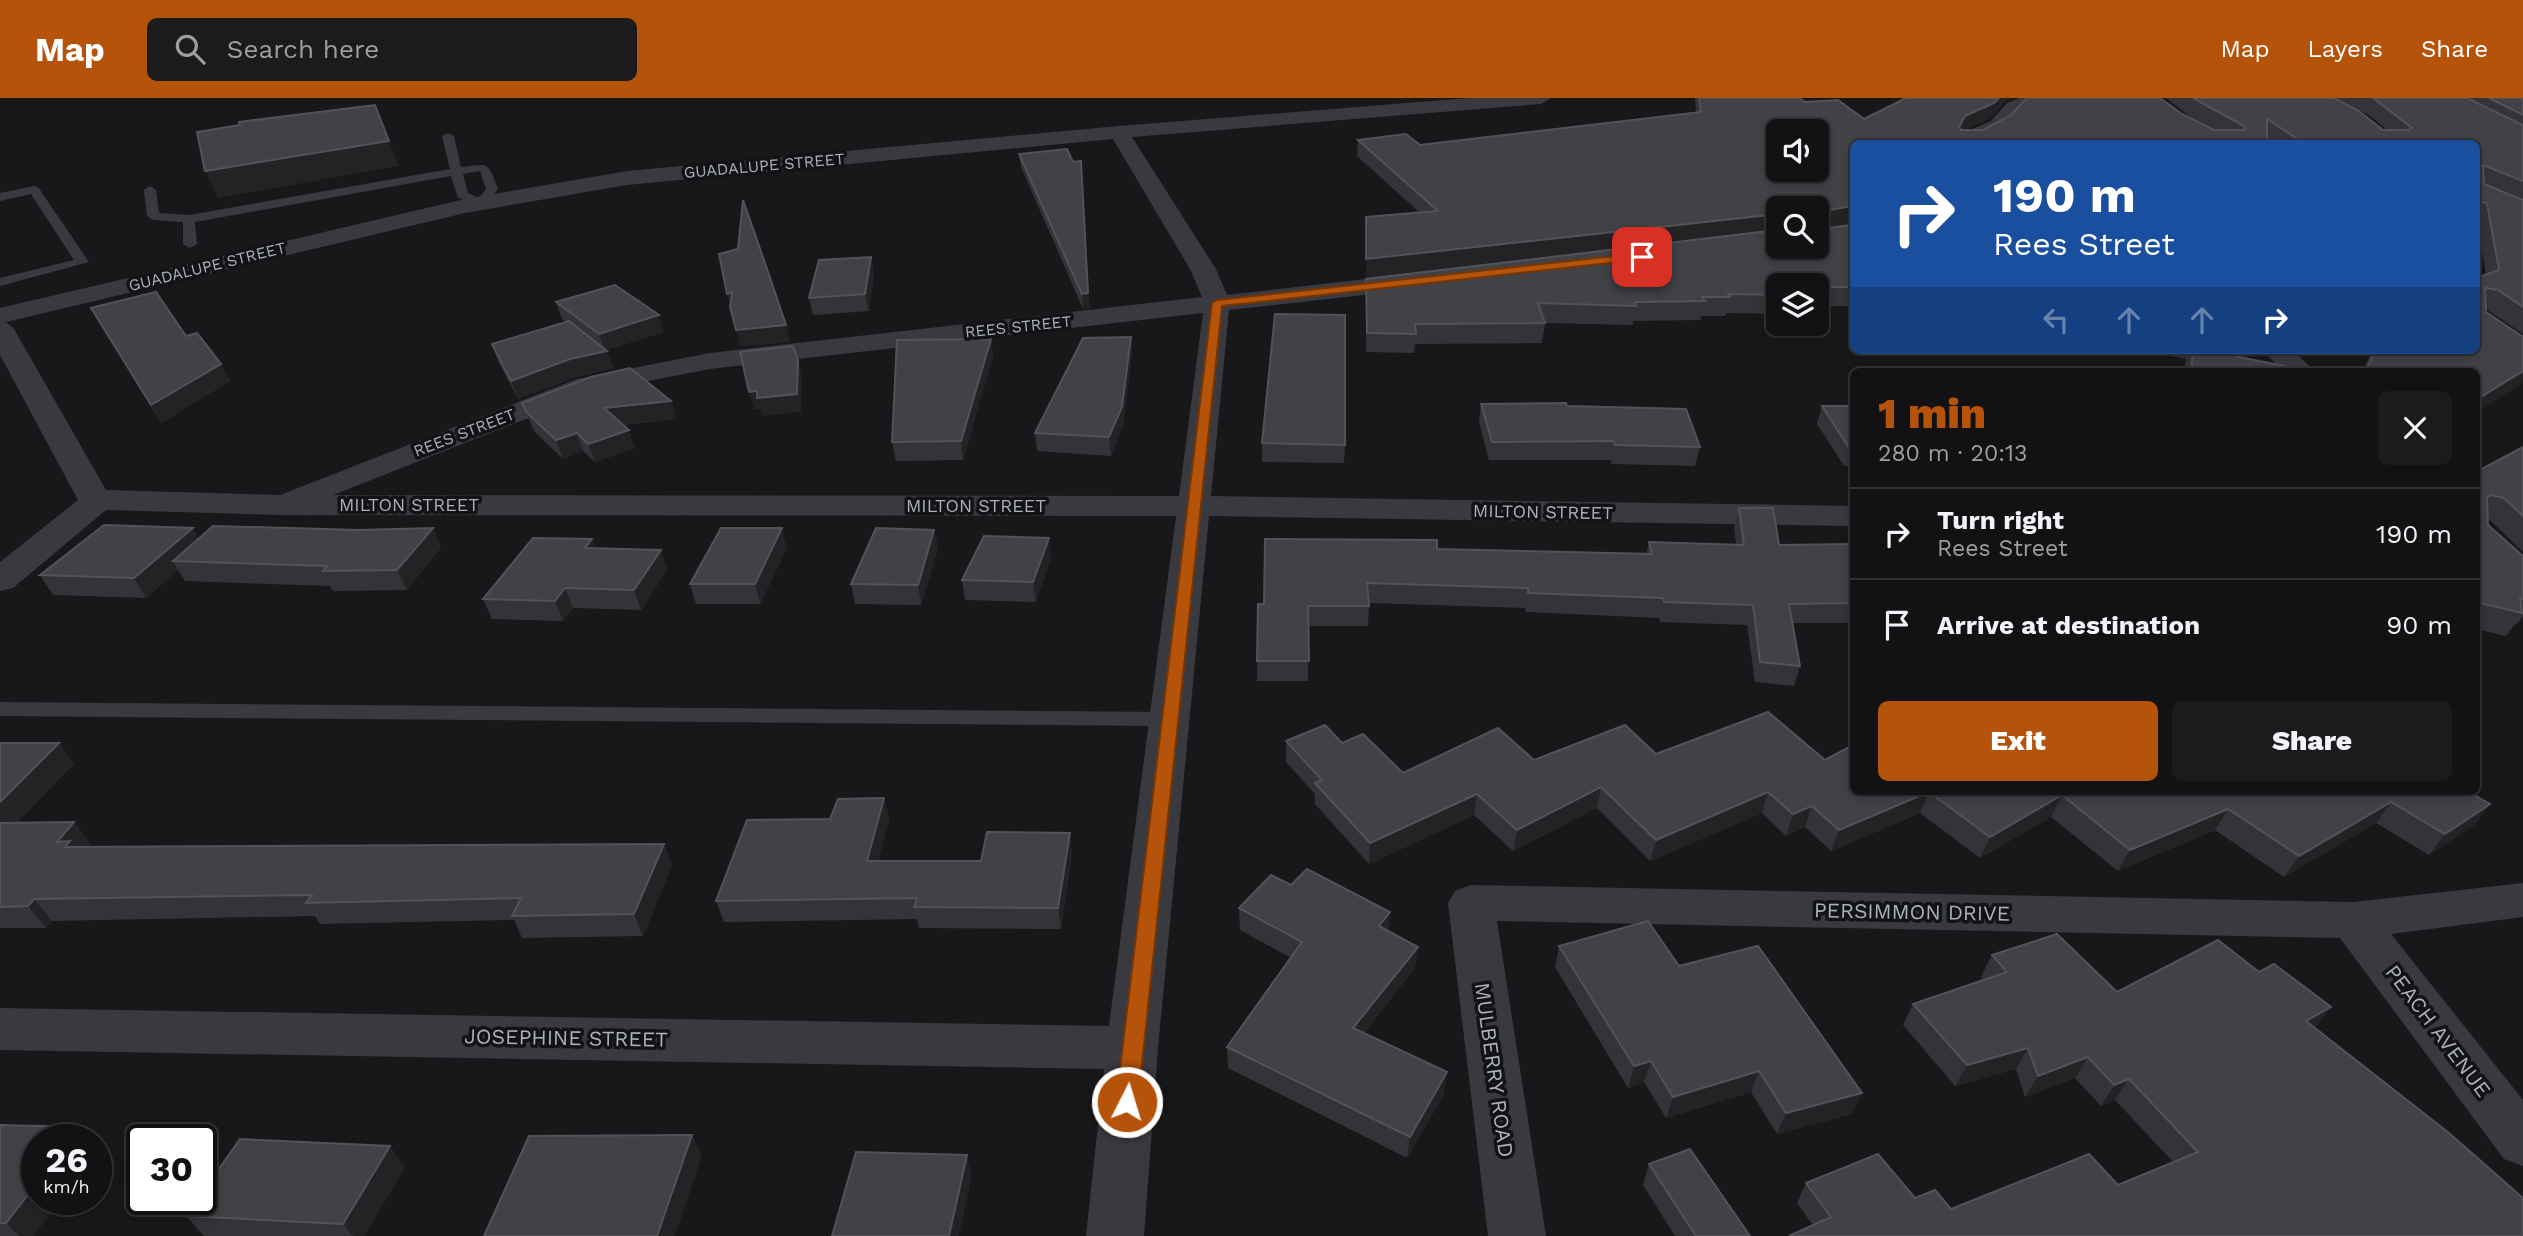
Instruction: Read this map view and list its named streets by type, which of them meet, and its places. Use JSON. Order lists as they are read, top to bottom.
{
  "streets": {
    "street": [
      "GUADALUPE STREET",
      "REES STREET",
      "MILTON STREET",
      "PERSIMMON DRIVE",
      "PEACH AVENUE",
      "JOSEPHINE STREET",
      "MULBERRY ROAD"
    ]
  },
  "crossings": [
    ["REES STREET", "MILTON STREET"],
    ["PERSIMMON DRIVE", "PEACH AVENUE"],
    ["PERSIMMON DRIVE", "MULBERRY ROAD"]
  ],
  "page": {
    "header": "Map",
    "search": "Search here",
    "nav": ["Map", "Layers", "Share"],
    "turn": ["190 m", "Rees Street"],
    "heading": ["1 min", "280 m · 20:13"],
    "list": [
      {
        "name": "Turn right",
        "note": "Rees Street",
        "value": "190 m"
      },
      {
        "name": "Arrive at destination",
        "value": "90 m"
      }
    ],
    "buttons": ["Exit", "Share"],
    "speed": "26 km/h",
    "limit": "30"
  }
}
